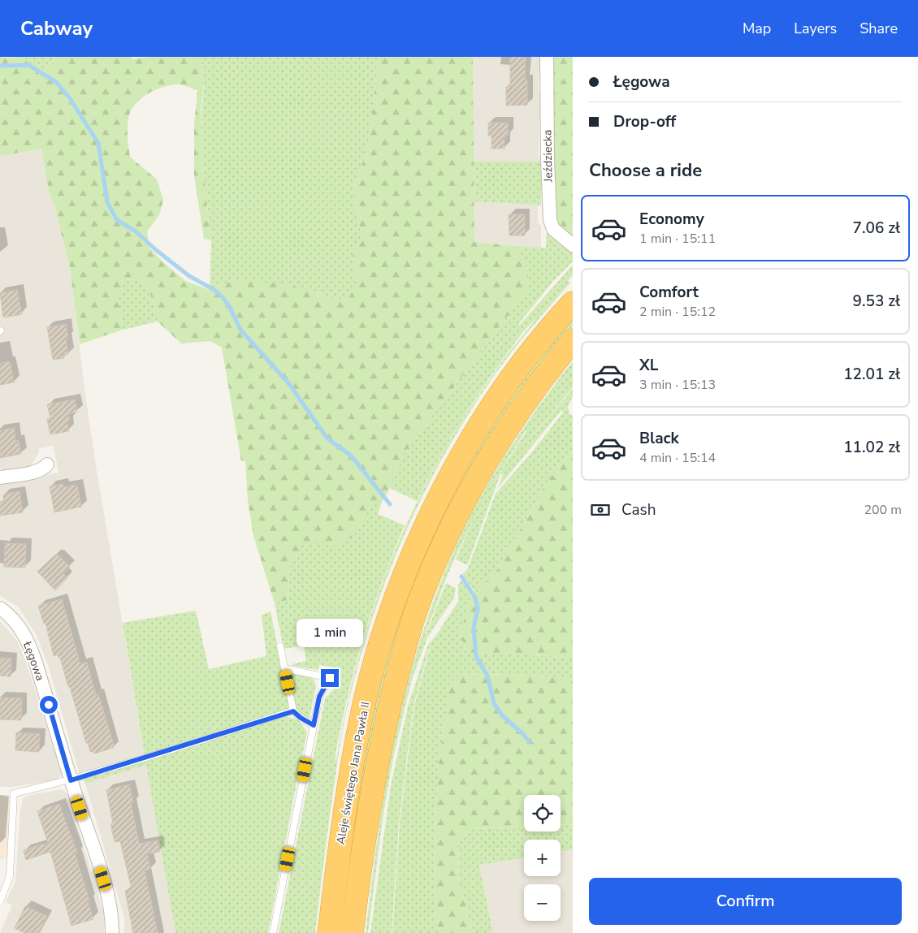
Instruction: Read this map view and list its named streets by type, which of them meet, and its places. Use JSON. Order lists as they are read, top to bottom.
{
  "streets": {
    "highway": ["Aleje świętego Jana Pawła II"],
    "street": ["Jeździecka", "Łęgowa"]
  },
  "page": {
    "header": "Cabway",
    "nav": ["Map", "Layers", "Share"],
    "banner": ["Łęgowa", "Drop-off"],
    "heading": "Choose a ride",
    "list": [
      {
        "name": "Economy",
        "note": "1 min · 15:11",
        "value": "7.06 zł"
      },
      {
        "name": "Comfort",
        "note": "2 min · 15:12",
        "value": "9.53 zł"
      },
      {
        "name": "XL",
        "note": "3 min · 15:13",
        "value": "12.01 zł"
      },
      {
        "name": "Black",
        "note": "4 min · 15:14",
        "value": "11.02 zł"
      }
    ],
    "pay": ["Cash", "200 m"],
    "bubble": "1 min",
    "map_buttons": ["+", "−"],
    "buttons": "Confirm"
  }
}
